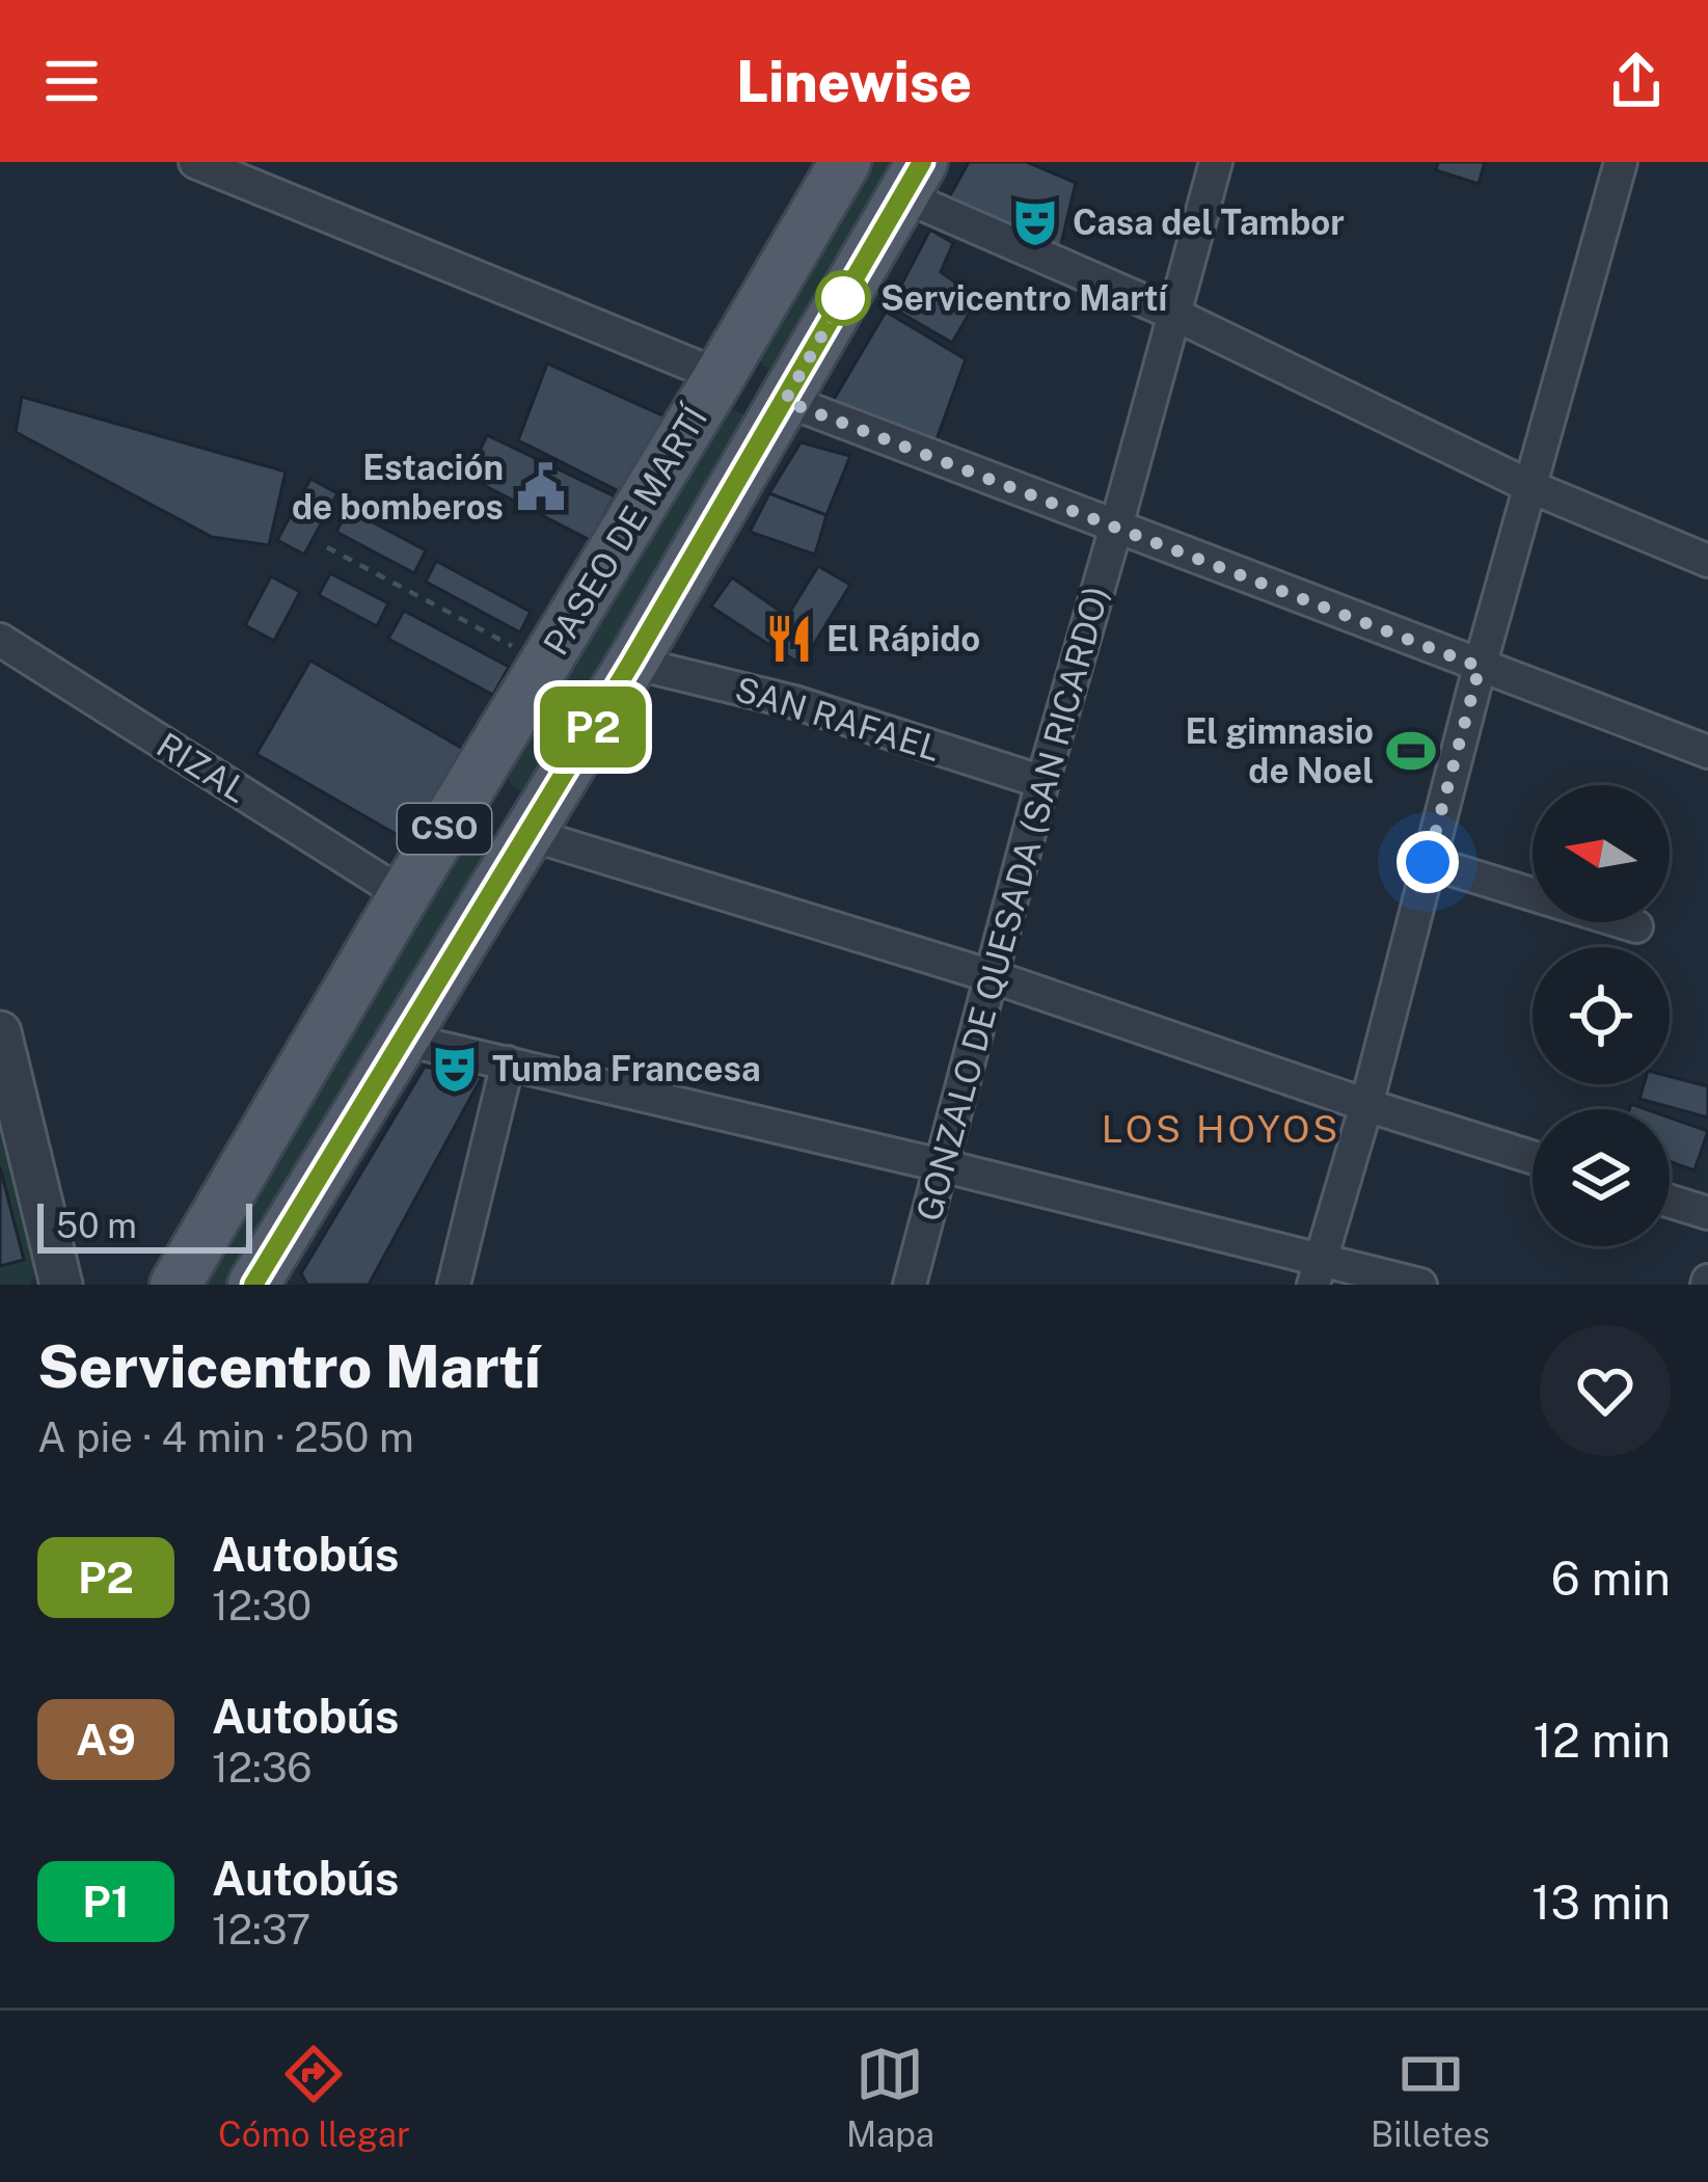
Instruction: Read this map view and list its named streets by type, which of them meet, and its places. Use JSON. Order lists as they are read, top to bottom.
{
  "streets": {
    "main road": ["PASEO DE MARTÍ", "CSO"],
    "street": ["SAN RAFAEL", "RIZAL", "GONZALO DE QUESADA (SAN RICARDO)"]
  },
  "crossings": [
    ["PASEO DE MARTÍ", "SAN RAFAEL"],
    ["PASEO DE MARTÍ", "RIZAL"],
    ["SAN RAFAEL", "GONZALO DE QUESADA (SAN RICARDO)"]
  ],
  "districts": ["LOS HOYOS"],
  "places": {
    "theatre": ["Casa del Tambor", "Tumba Francesa"],
    "other": ["Servicentro Martí"],
    "public building": ["Estación de bomberos"],
    "restaurant": ["El Rápido"],
    "sports": ["El gimnasio de Noel"]
  },
  "lines": ["bus line P2"],
  "scale_bar": "50 m",
  "north": "left",
  "page": {
    "header": "Linewise",
    "on_map": "P2",
    "scale": "50 m",
    "heading": ["Servicentro Martí", "A pie · 4 min · 250 m"],
    "list": [
      {
        "mark": "P2",
        "name": "Autobús",
        "note": "12:30",
        "value": "6 min"
      },
      {
        "mark": "A9",
        "name": "Autobús",
        "note": "12:36",
        "value": "12 min"
      },
      {
        "mark": "P1",
        "name": "Autobús",
        "note": "12:37",
        "value": "13 min"
      }
    ],
    "tabs": ["Cómo llegar", "Mapa", "Billetes"]
  }
}
